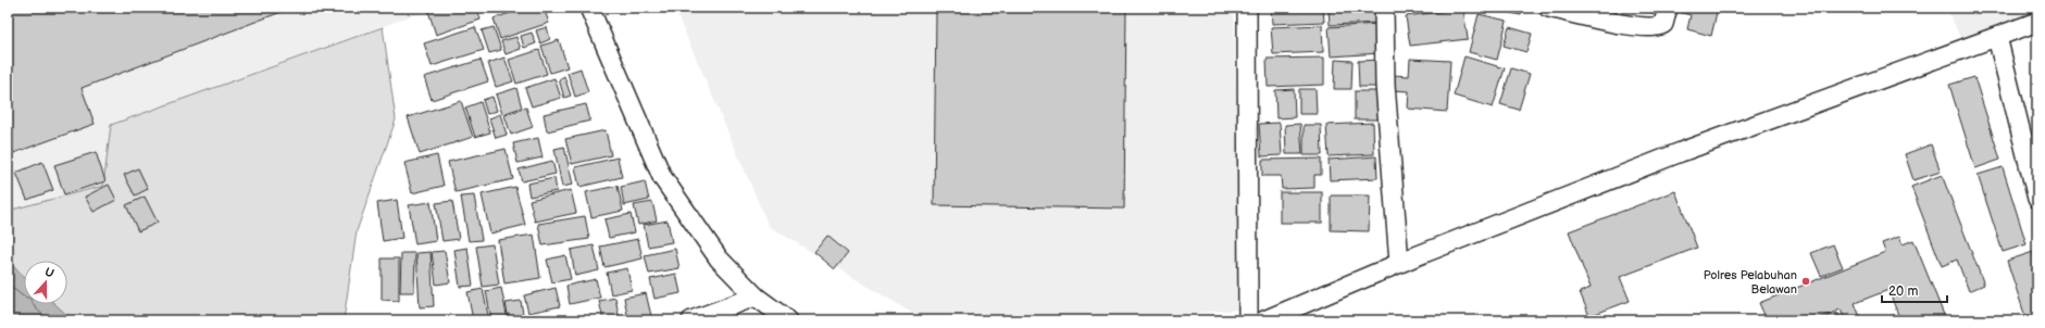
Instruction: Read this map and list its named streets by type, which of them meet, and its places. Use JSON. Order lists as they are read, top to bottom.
{
  "places": ["Polres Pelabuhan Belawan"],
  "scale_bar": "20 m",
  "north": "top"
}
